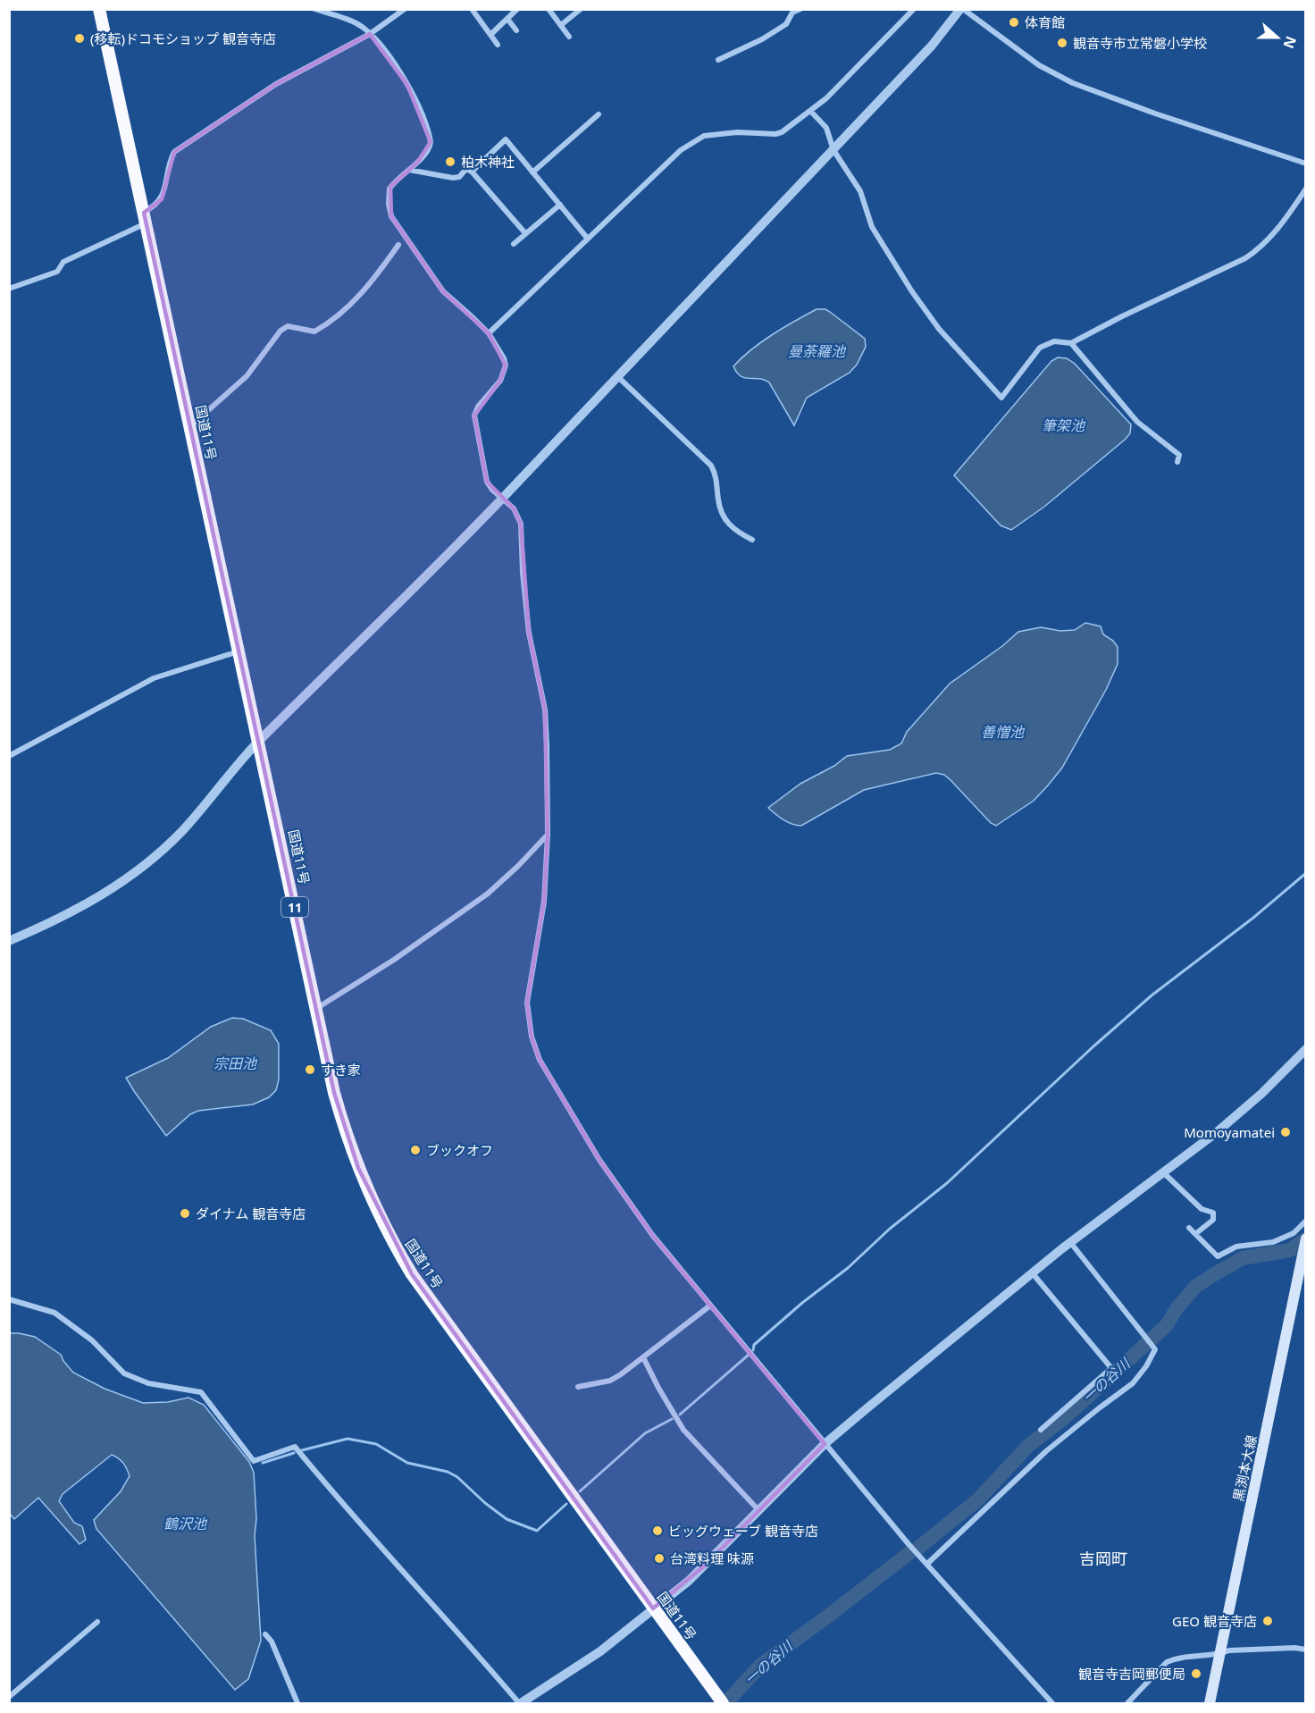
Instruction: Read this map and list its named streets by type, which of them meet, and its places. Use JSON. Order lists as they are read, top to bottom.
{
  "streets": {
    "highway": ["国道11号", "11"],
    "main road": ["黒渕本大線"]
  },
  "districts": ["吉岡町"],
  "water": [
    "曼荼羅池",
    "筆架池",
    "善憎池",
    "宗田池",
    "一の谷川",
    "鶴沢池"
  ],
  "places": [
    "体育館",
    "(移転)ドコモショップ 観音寺店",
    "観音寺市立常磐小学校",
    "柏木神社",
    "すき家",
    "Momoyamatei",
    "ブックオフ",
    "ダイナム 観音寺店",
    "ビッグウェーブ 観音寺店",
    "台湾料理 味源",
    "GEO 観音寺店",
    "観音寺吉岡郵便局"
  ],
  "north": "right"
}
